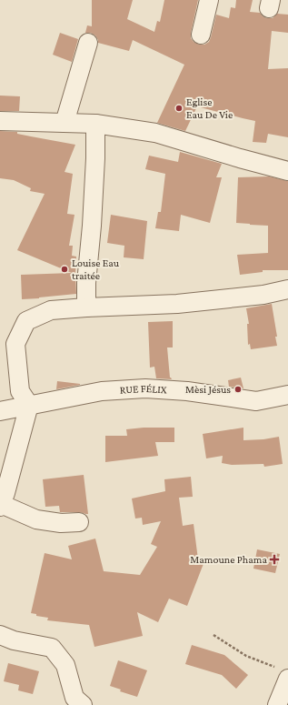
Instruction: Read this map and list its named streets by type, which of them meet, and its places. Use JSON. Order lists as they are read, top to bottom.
{
  "streets": {
    "street": ["RUE FÉLIX"]
  },
  "places": {
    "other": ["Eglise Eau De Vie", "Louise Eau traitée", "Mèsi Jésus"],
    "health": ["Mamoune Phama"]
  }
}
